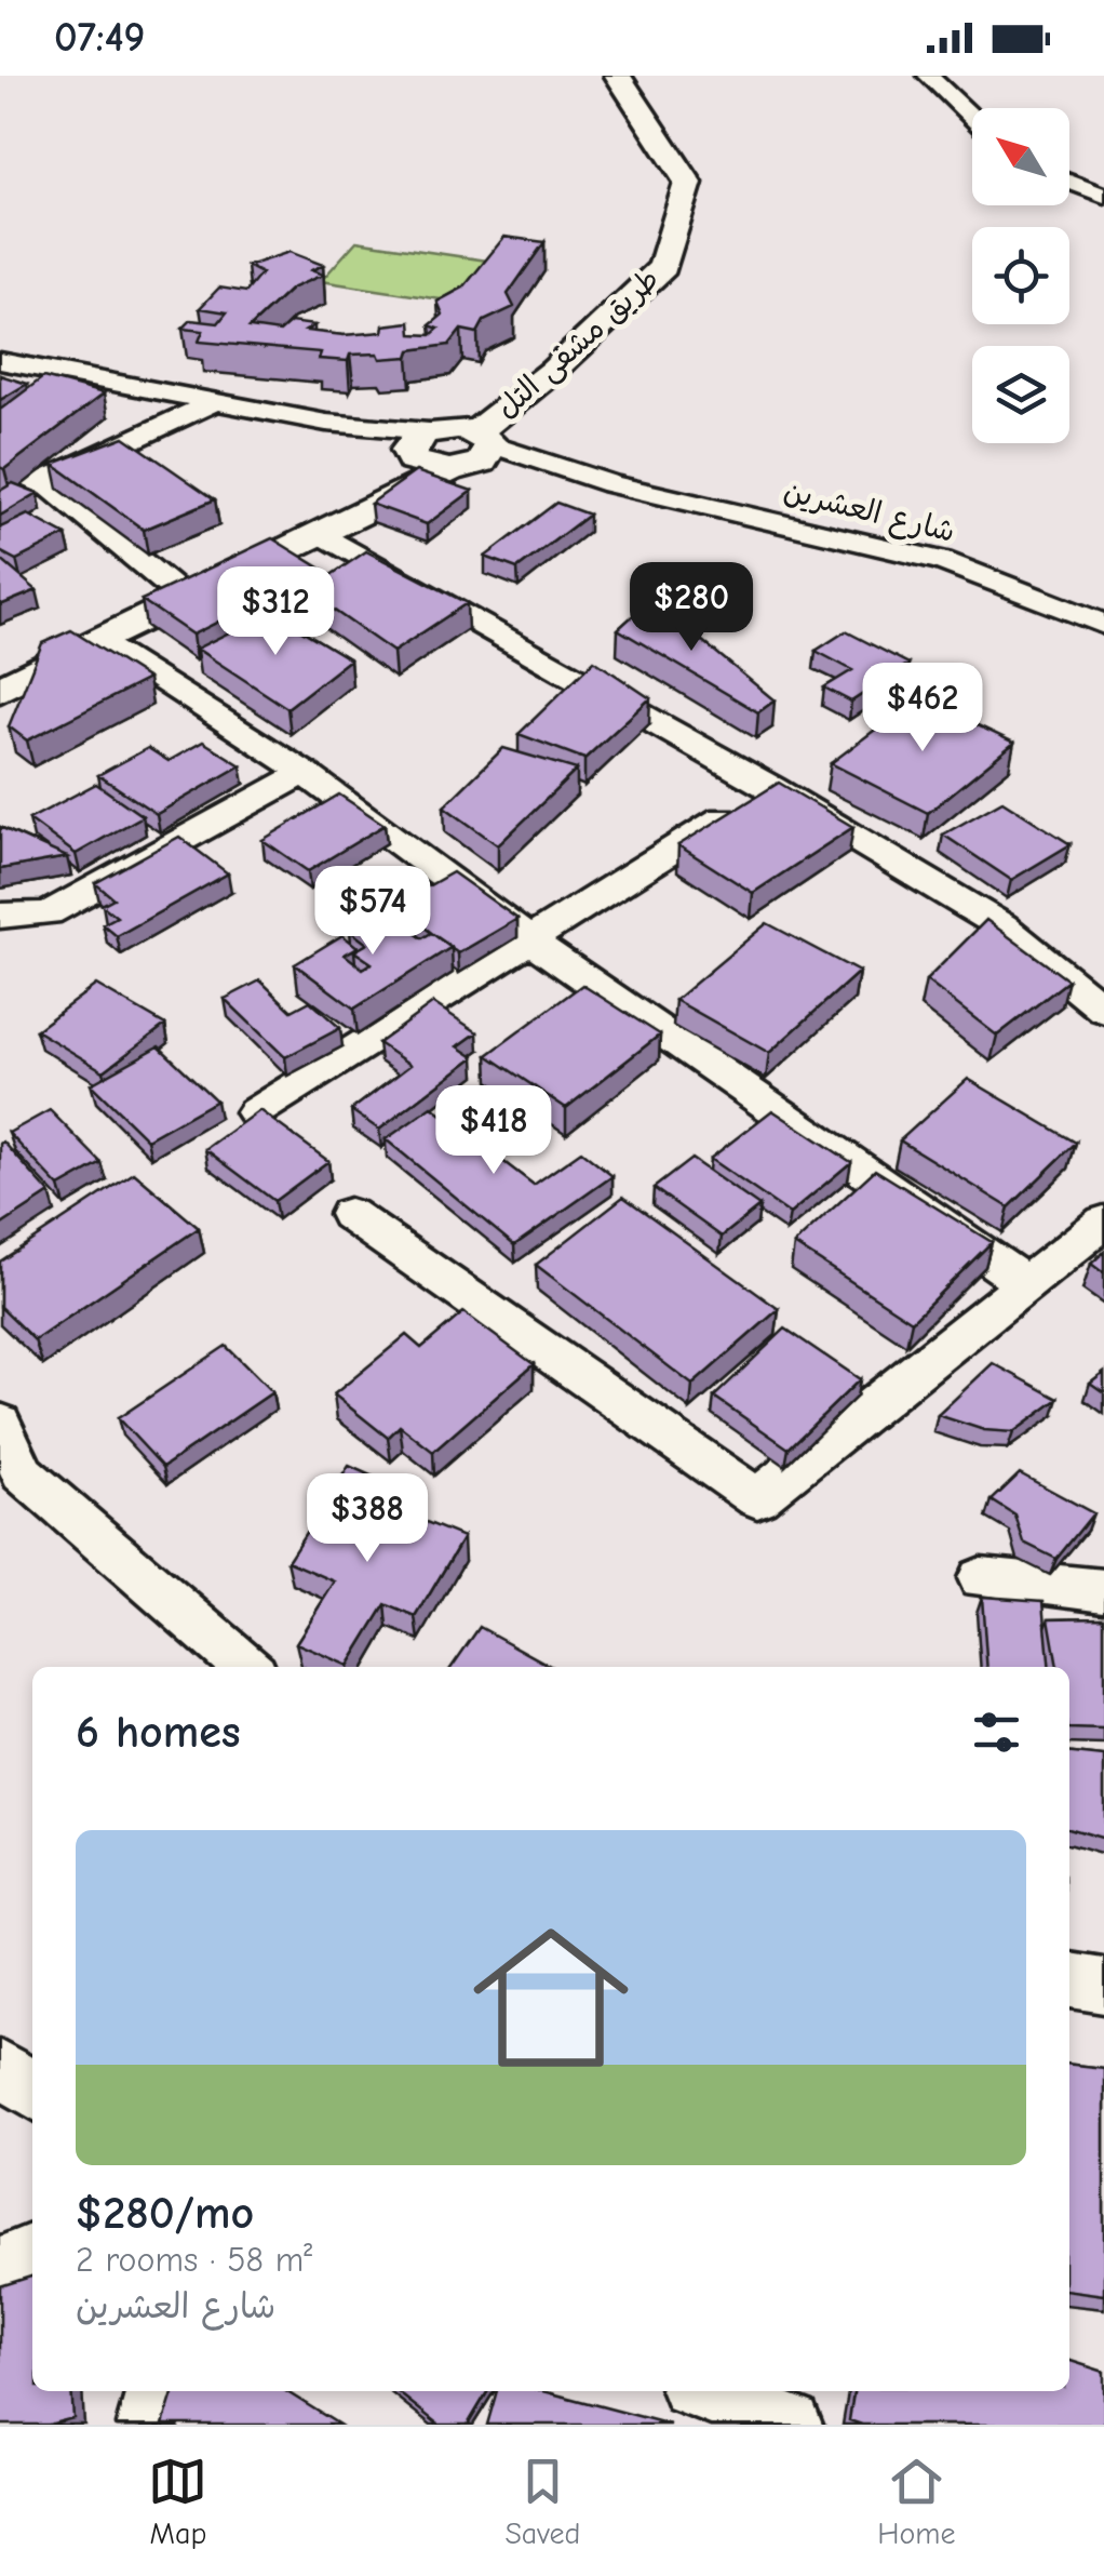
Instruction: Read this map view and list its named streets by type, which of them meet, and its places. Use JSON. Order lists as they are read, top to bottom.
{
  "streets": {
    "street": ["طريق مشفى التل", "شارع العشرين"]
  },
  "crossings": [
    ["طريق مشفى التل", "شارع العشرين"]
  ],
  "north": "top left",
  "page": {
    "status": "07:49",
    "price": [
      "$280",
      "$312",
      "$462",
      "$574",
      "$418",
      "$388"
    ],
    "heading": "6 homes",
    "list": [
      {
        "name": "$280/mo",
        "note": "2 rooms · 58 m² · شارع العشرين"
      }
    ],
    "tabs": ["Map", "Saved", "Home"]
  }
}
